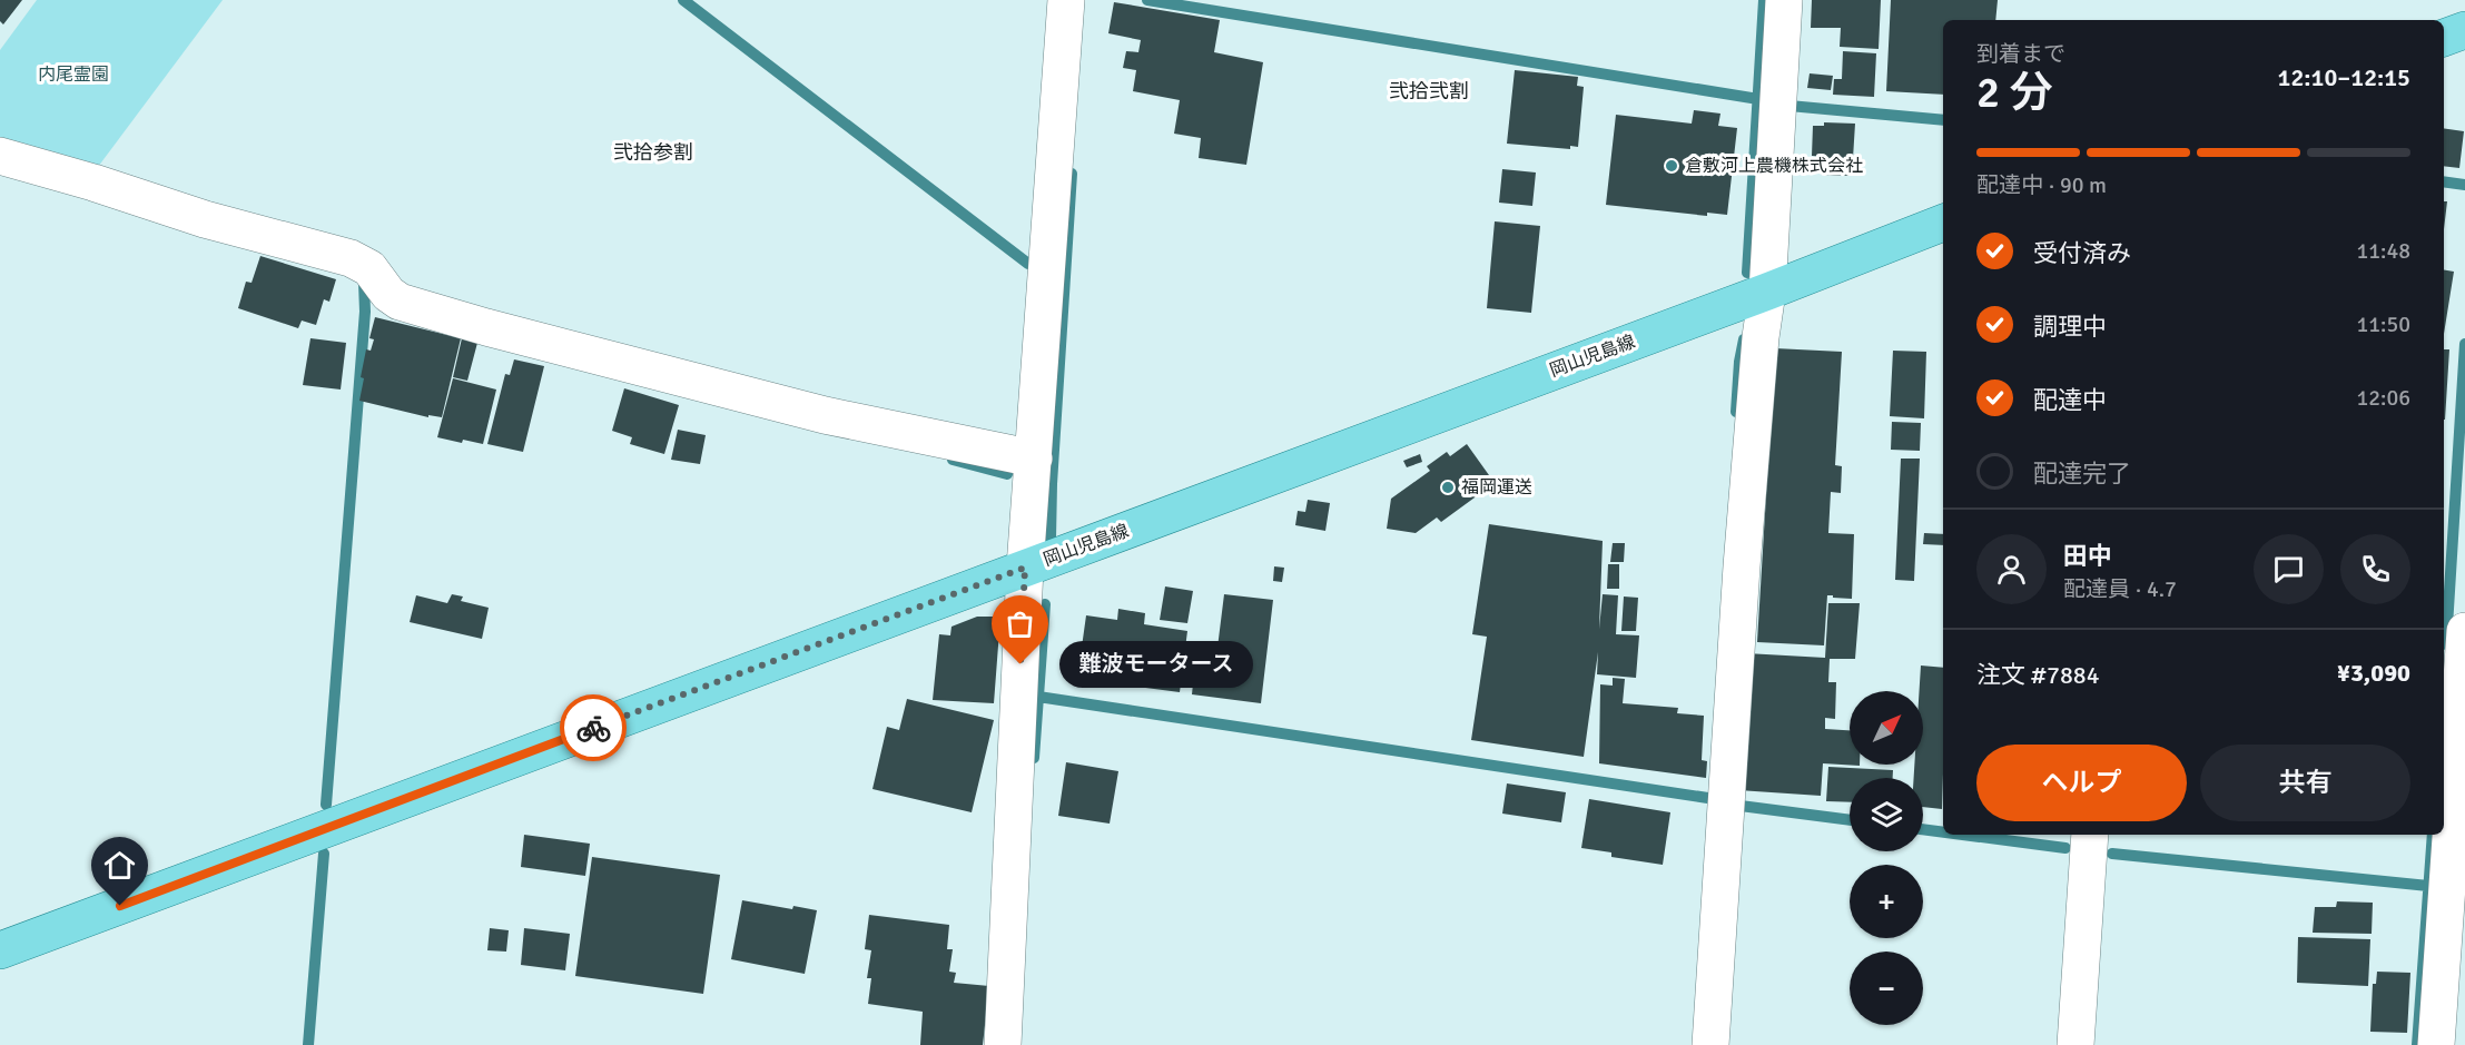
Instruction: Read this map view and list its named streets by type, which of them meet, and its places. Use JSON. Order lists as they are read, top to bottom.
{
  "streets": {
    "main road": ["岡山児島線"]
  },
  "districts": ["弐拾弐割", "弐拾参割"],
  "parks": ["内尾霊園"],
  "places": ["倉敷河上農機株式会社", "福岡運送", "難波モータース"],
  "north": "top right",
  "page": {
    "heading": ["2 分", "到着まで", "12:10–12:15"],
    "panel": [
      "田中",
      "配達員 · 4.7",
      "注文 #7884",
      "¥3,090"
    ],
    "bar": "配達中 · 90 m",
    "list": [
      ["受付済み", "11:48"],
      ["調理中", "11:50"],
      ["配達中", "12:06"],
      "配達完了"
    ],
    "bubble": "難波モータース",
    "map_buttons": ["+", "−"],
    "buttons": ["ヘルプ", "共有"]
  }
}
